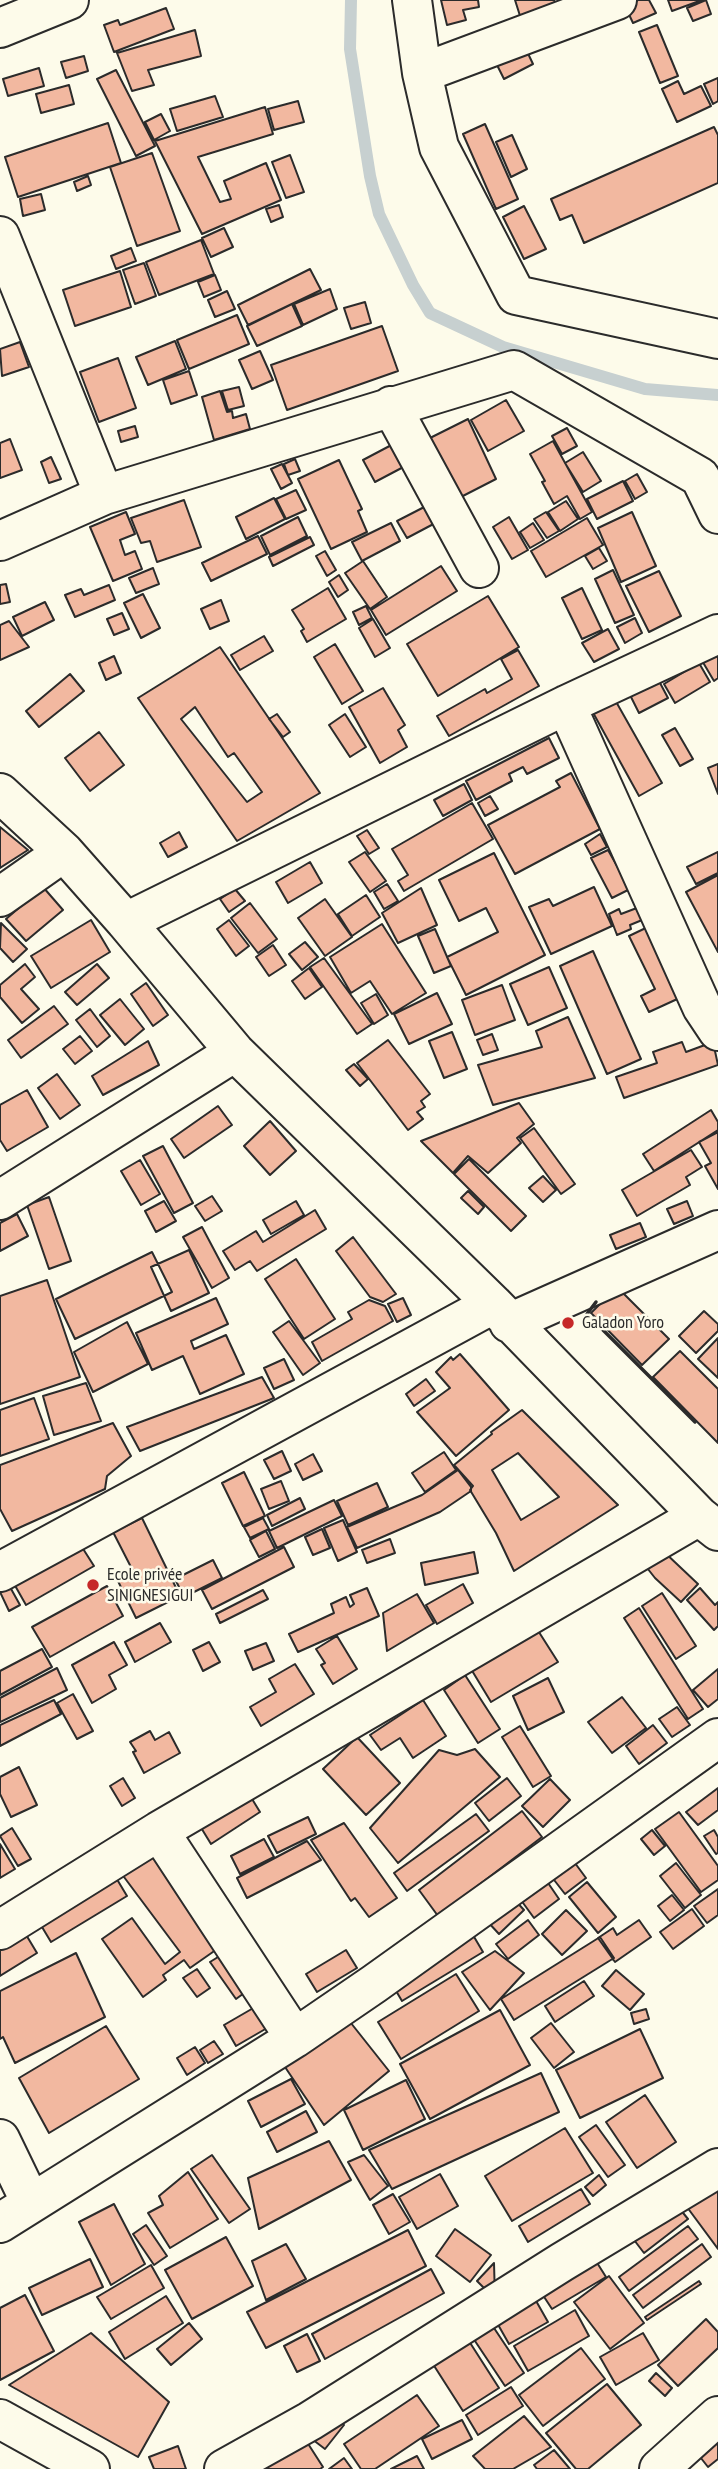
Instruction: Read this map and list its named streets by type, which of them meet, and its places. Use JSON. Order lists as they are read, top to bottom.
{
  "places": ["Galadon Yoro", "Ecole privée SINIGNESIGUI"]
}
